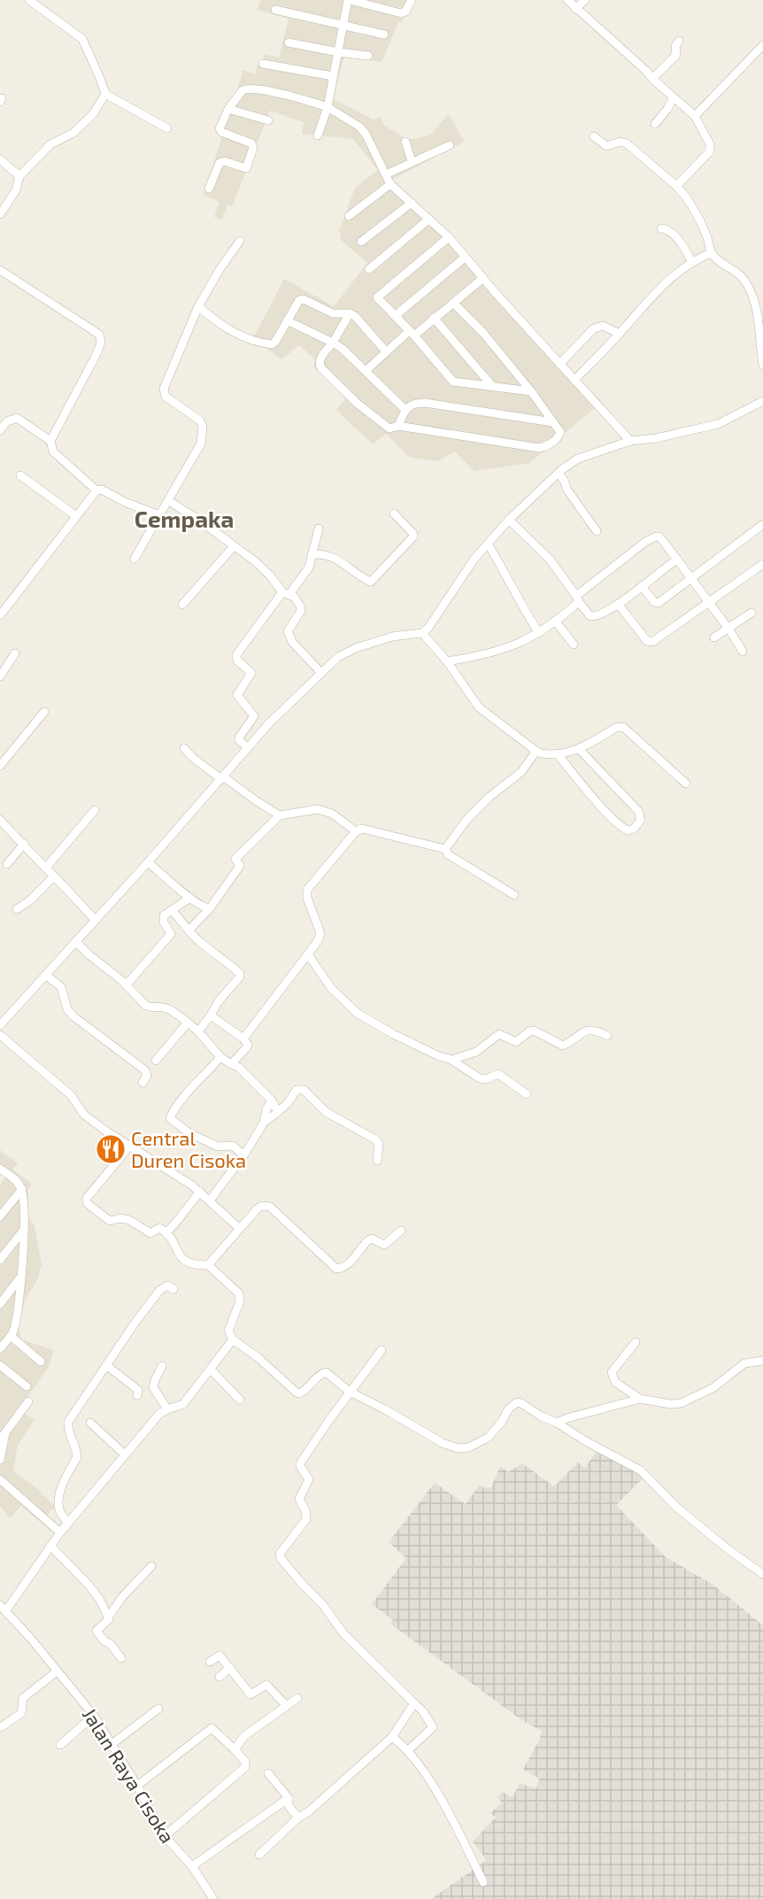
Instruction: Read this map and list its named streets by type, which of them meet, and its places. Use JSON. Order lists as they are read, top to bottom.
{
  "streets": {
    "street": ["Jalan Raya Cisoka"]
  },
  "districts": ["Cempaka"],
  "places": {
    "restaurant": ["Central Duren Cisoka"]
  }
}
